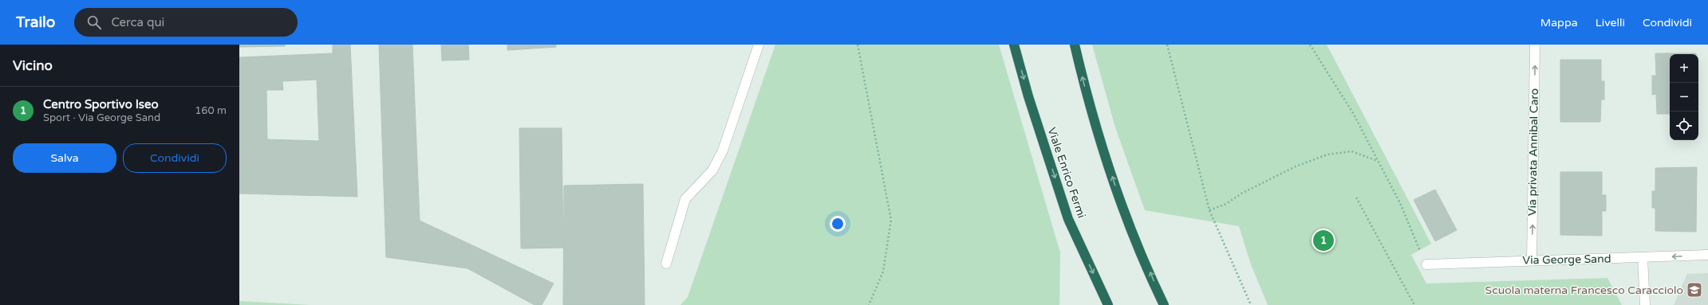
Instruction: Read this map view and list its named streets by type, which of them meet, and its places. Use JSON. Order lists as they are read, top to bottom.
{
  "streets": {
    "highway": ["Viale Enrico Fermi"],
    "street": ["Via privata Annibal Caro", "Via George Sand"]
  },
  "crossings": [
    ["Via privata Annibal Caro", "Via George Sand"]
  ],
  "one_way": ["Via privata Annibal Caro"],
  "places": {
    "school or university": ["Scuola materna Francesco Caracciolo"]
  },
  "page": {
    "header": "Trailo",
    "search": "Cerca qui",
    "nav": ["Mappa", "Livelli", "Condividi"],
    "heading": "Vicino",
    "map_buttons": ["+", "−"],
    "list": [
      {
        "mark": "1",
        "name": "Centro Sportivo Iseo",
        "note": "Sport · Via George Sand",
        "value": "160 m"
      }
    ],
    "buttons": ["Salva", "Condividi"],
    "pins": "1"
  }
}
